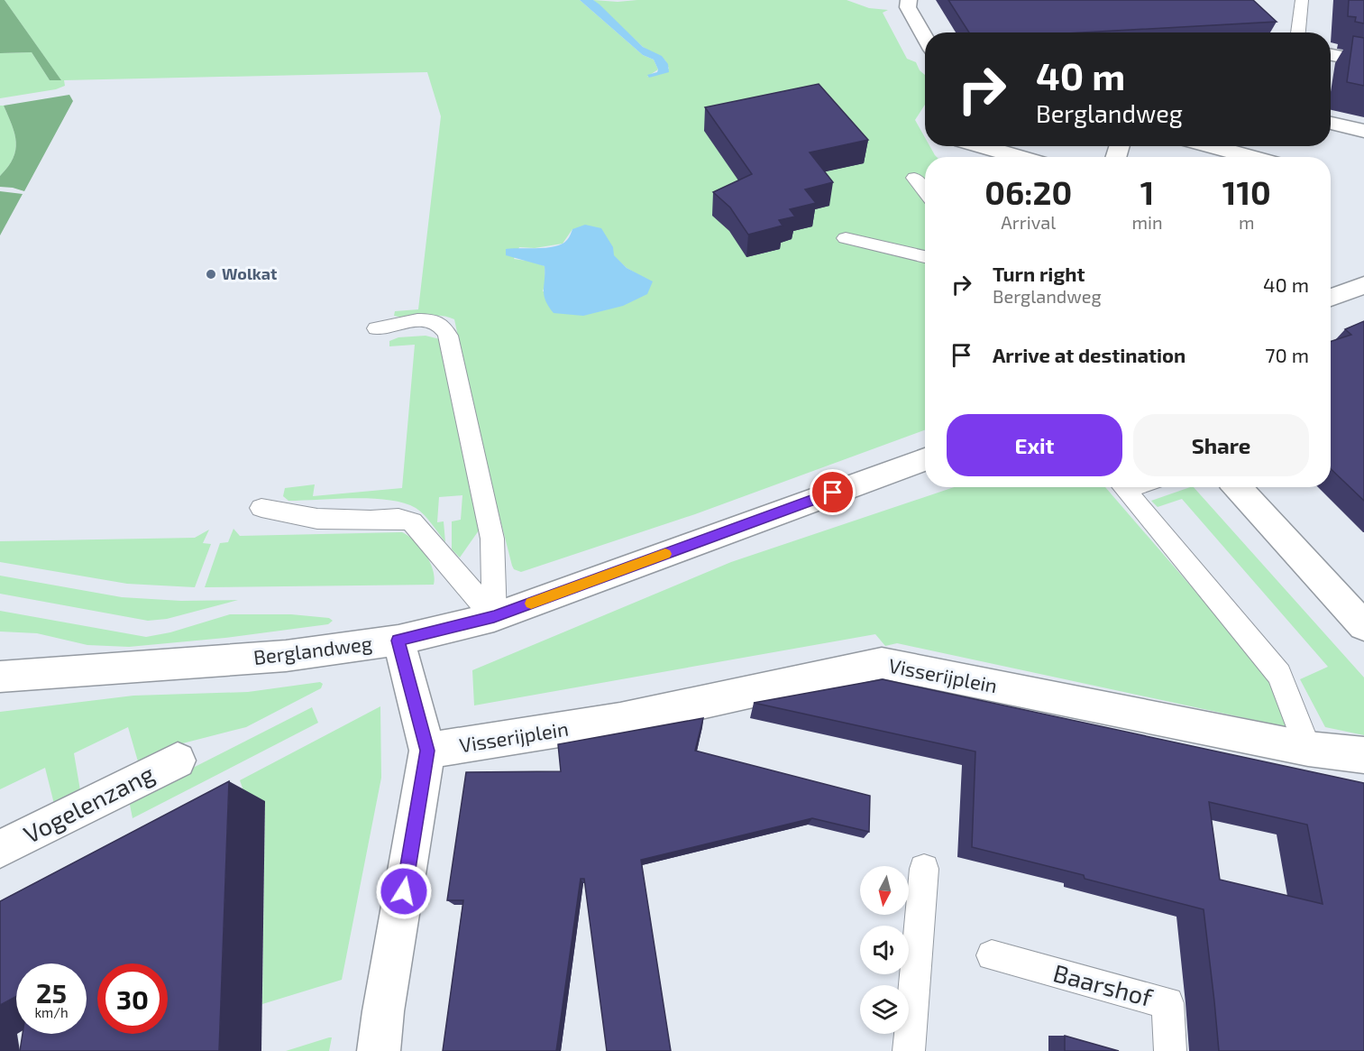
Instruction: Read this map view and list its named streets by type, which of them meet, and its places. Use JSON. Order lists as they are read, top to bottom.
{
  "streets": {
    "street": ["Berglandweg", "Visserijplein", "Vogelenzang"],
    "lane": ["Baarshof"]
  },
  "places": ["Wolkat"],
  "north": "bottom",
  "page": {
    "turn": ["40 m", "Berglandweg"],
    "eta": [
      "06:20",
      "Arrival",
      "1",
      "min",
      "110",
      "m"
    ],
    "list": [
      {
        "name": "Turn right",
        "note": "Berglandweg",
        "value": "40 m"
      },
      {
        "name": "Arrive at destination",
        "value": "70 m"
      }
    ],
    "buttons": ["Exit", "Share"],
    "speed": "25 km/h",
    "limit": "30"
  }
}
